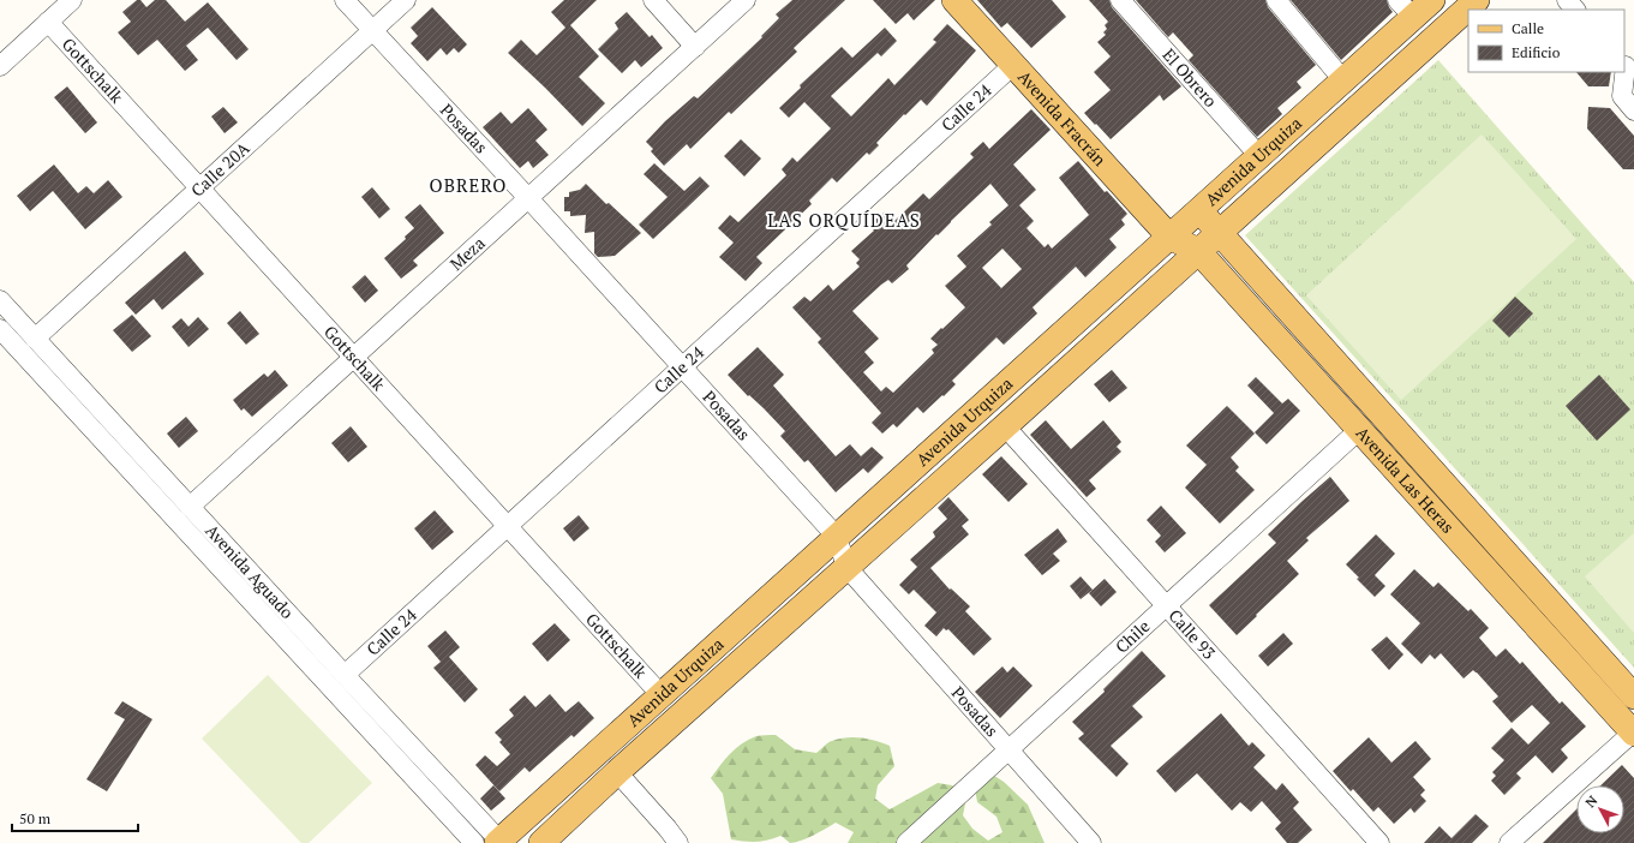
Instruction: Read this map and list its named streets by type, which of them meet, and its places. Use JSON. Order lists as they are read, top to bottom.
{
  "streets": {
    "main road": ["Avenida Fracrán", "Avenida Urquiza", "Avenida Las Heras"],
    "street": [
      "Gottschalk",
      "El Obrero",
      "Calle 24",
      "Posadas",
      "Calle 20A",
      "Meza",
      "Avenida Aguado",
      "Calle 93",
      "Chile"
    ]
  },
  "crossings": [
    ["Gottschalk", "Calle 24"],
    ["Gottschalk", "Avenida Urquiza"],
    ["Gottschalk", "Calle 20A"],
    ["Gottschalk", "Meza"],
    ["El Obrero", "Avenida Urquiza"],
    ["Calle 24", "Avenida Fracrán"],
    ["Calle 24", "Posadas"],
    ["Calle 24", "Avenida Aguado"],
    ["Avenida Fracrán", "Avenida Urquiza"],
    ["Avenida Fracrán", "Avenida Las Heras"],
    ["Posadas", "Avenida Urquiza"],
    ["Posadas", "Calle 20A"],
    ["Posadas", "Meza"],
    ["Posadas", "Chile"],
    ["Avenida Urquiza", "Avenida Las Heras"],
    ["Avenida Urquiza", "Avenida Aguado"],
    ["Avenida Urquiza", "Calle 93"],
    ["Calle 20A", "Avenida Aguado"],
    ["Meza", "Avenida Aguado"],
    ["Avenida Las Heras", "Chile"],
    ["Calle 93", "Chile"]
  ],
  "districts": ["OBRERO", "LAS ORQUÍDEAS"],
  "legend": ["Calle", "Edificio"],
  "scale_bar": "50 m",
  "north": "top left"
}
